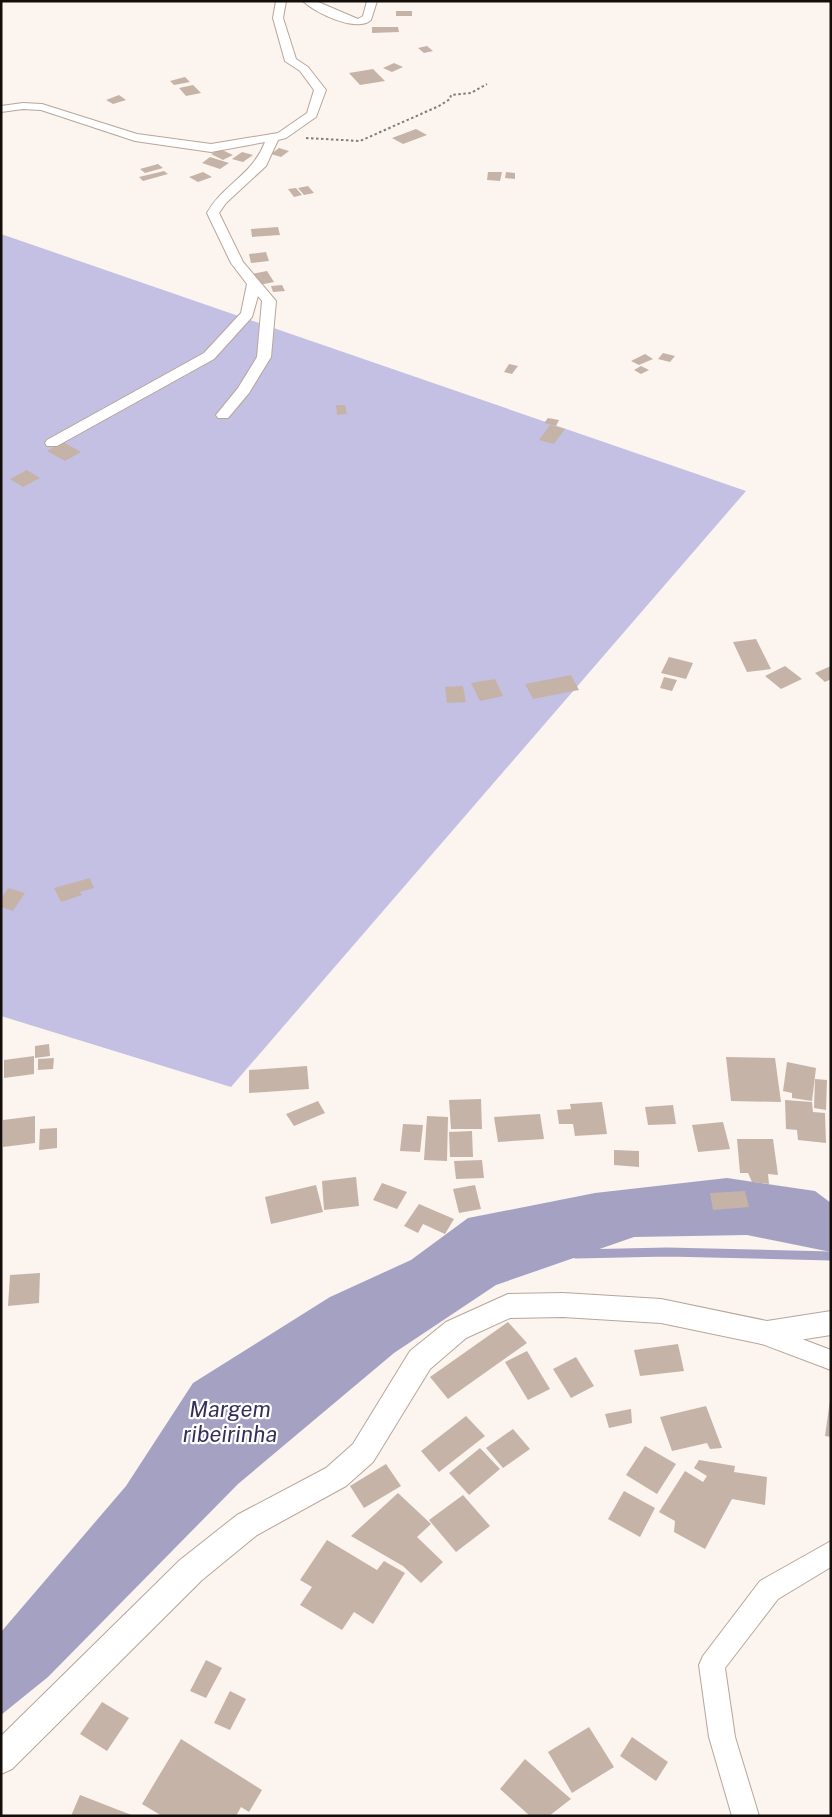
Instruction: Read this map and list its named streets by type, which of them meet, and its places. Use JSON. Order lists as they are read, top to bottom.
{
  "water": ["Margem ribeirinha"]
}
